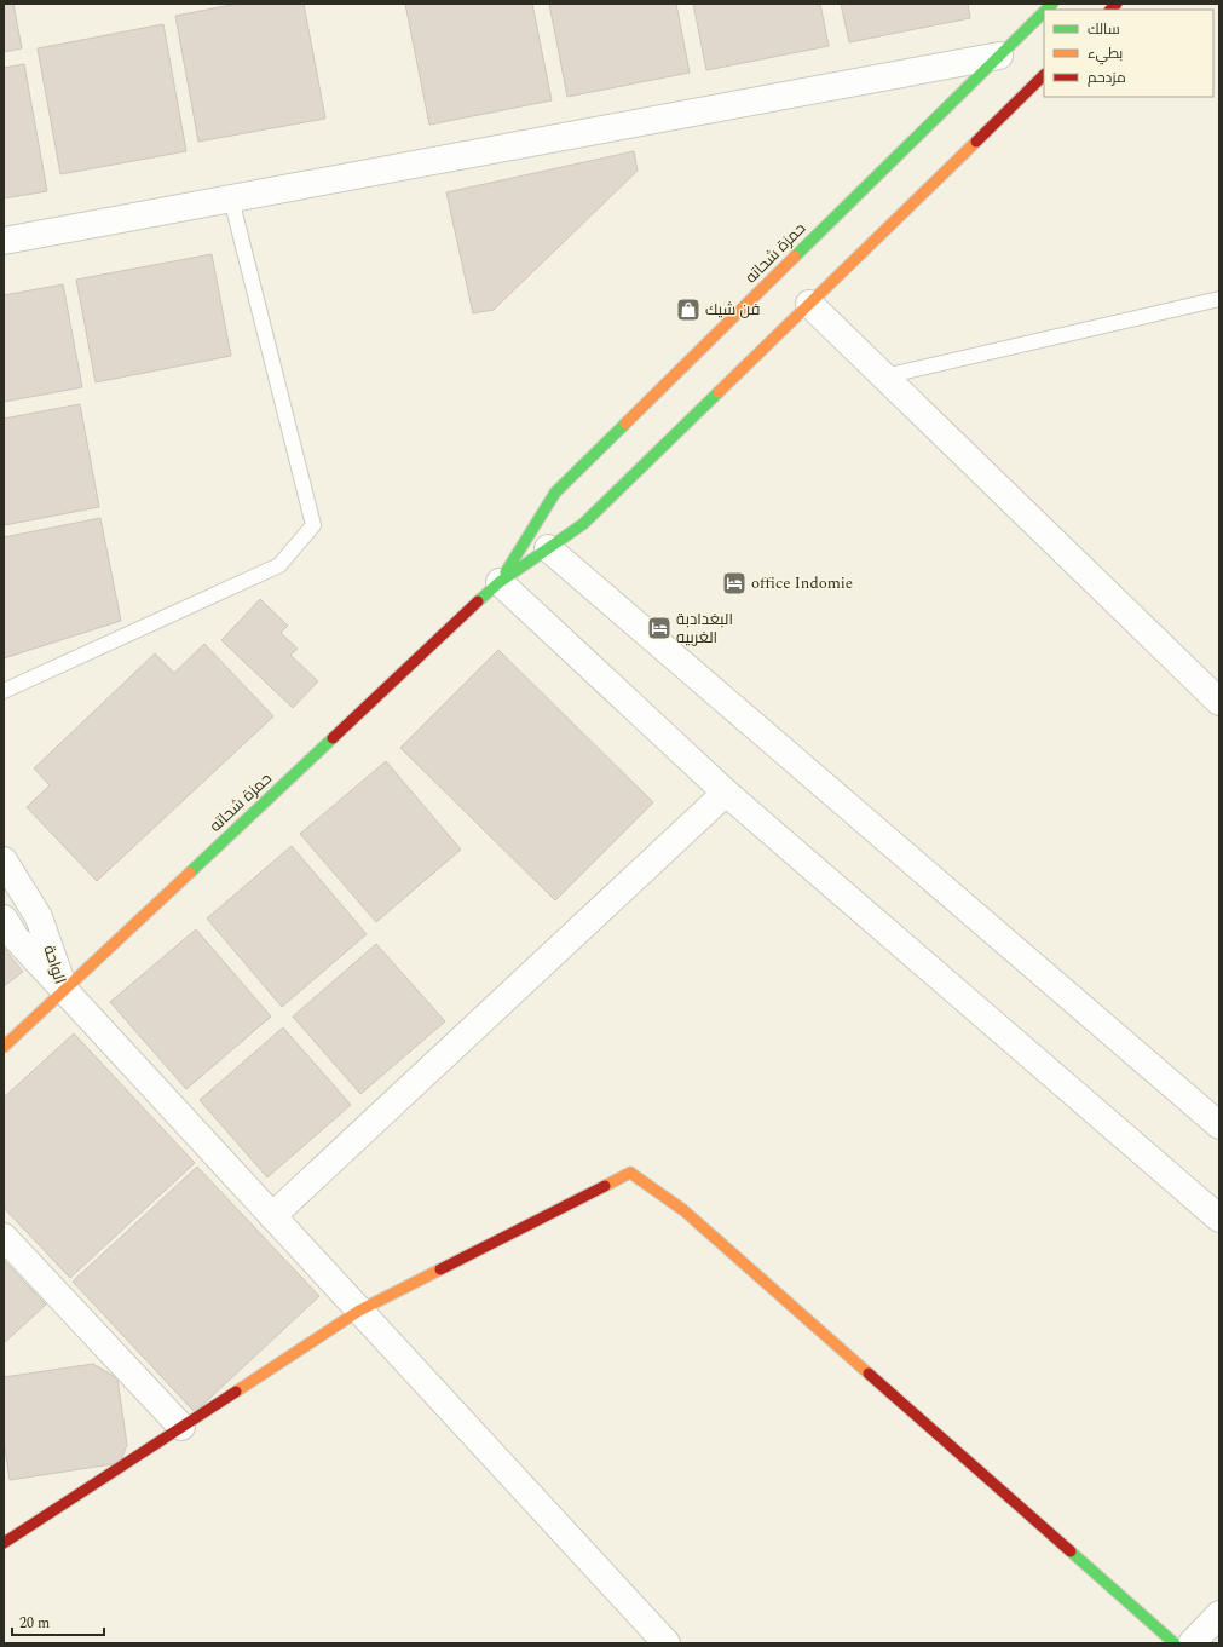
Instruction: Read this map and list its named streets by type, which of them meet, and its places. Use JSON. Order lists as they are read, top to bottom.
{
  "streets": {
    "main road": ["حمزة شحاته"],
    "street": ["الواحة"]
  },
  "crossings": [
    ["حمزة شحاته", "الواحة"]
  ],
  "places": {
    "shop": ["فن شيك"],
    "hotel": ["office Indomie", "البغدادبة الغربيه"]
  },
  "legend": ["سالك", "بطيء", "مزدحم"],
  "scale_bar": "20 m"
}
